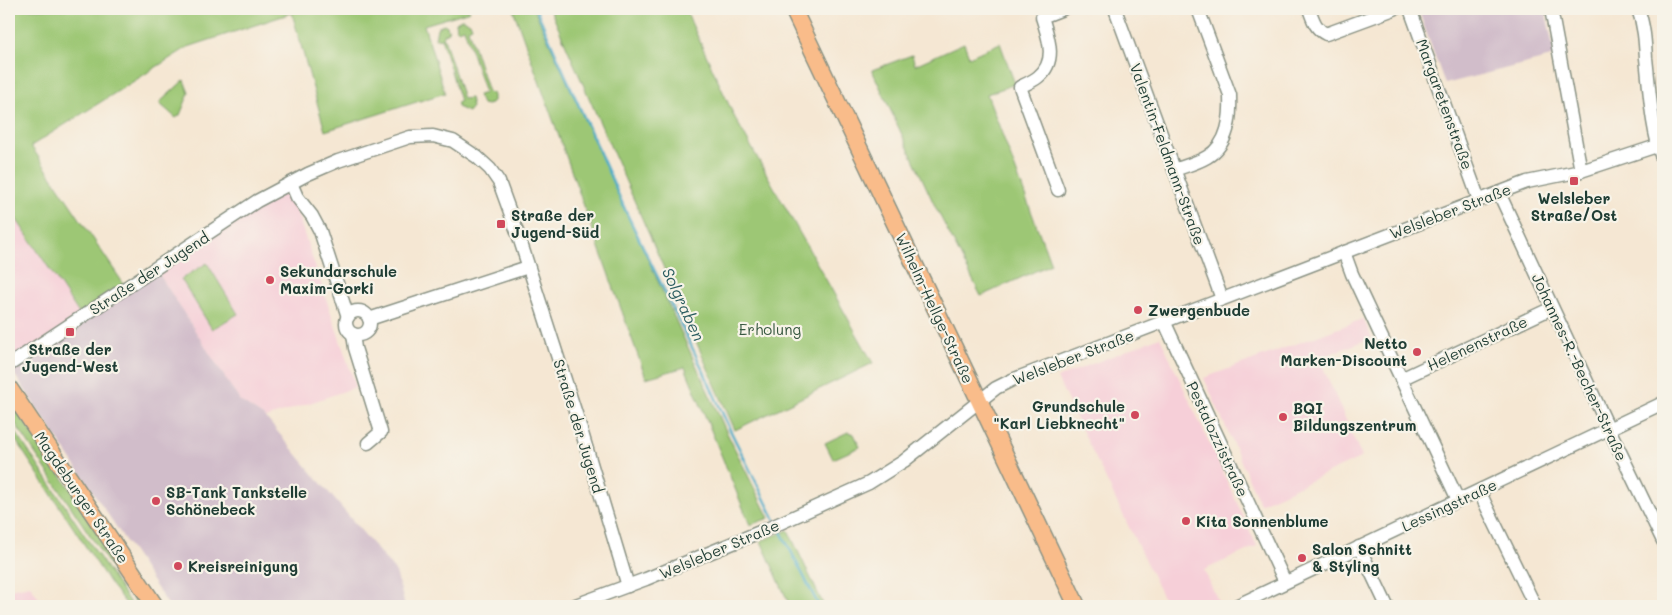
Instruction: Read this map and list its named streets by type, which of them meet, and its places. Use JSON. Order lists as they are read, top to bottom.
{
  "streets": {
    "main road": ["Wilhelm-Hellge-Straße", "Magdeburger Straße"],
    "street": [
      "Margaretenstraße",
      "Valentin-Feldmann-Straße",
      "Welsleber Straße",
      "Straße der Jugend",
      "Helenenstraße",
      "Johannes-R.-Becher-Straße",
      "Pestalozzistraße",
      "Lessingstraße"
    ]
  },
  "crossings": [
    ["Margaretenstraße", "Welsleber Straße"],
    ["Valentin-Feldmann-Straße", "Welsleber Straße"],
    ["Welsleber Straße", "Straße der Jugend"],
    ["Welsleber Straße", "Wilhelm-Hellge-Straße"],
    ["Welsleber Straße", "Johannes-R.-Becher-Straße"],
    ["Welsleber Straße", "Pestalozzistraße"],
    ["Helenenstraße", "Johannes-R.-Becher-Straße"],
    ["Johannes-R.-Becher-Straße", "Lessingstraße"],
    ["Pestalozzistraße", "Lessingstraße"]
  ],
  "water": ["Solgraben"],
  "parks": ["Erholung"],
  "places": {
    "transit": ["Welsleber Straße/Ost", "Straße der Jugend-Süd", "Straße der Jugend-West"],
    "other": [
      "Sekundarschule Maxim-Gorki",
      "Zwergenbude",
      "Netto Marken-Discount",
      "Grundschule \"Karl Liebknecht\"",
      "BQI Bildungszentrum",
      "SB-Tank Tankstelle Schönebeck",
      "Kita Sonnenblume",
      "Salon Schnitt & Styling",
      "Kreisreinigung"
    ]
  }
}
